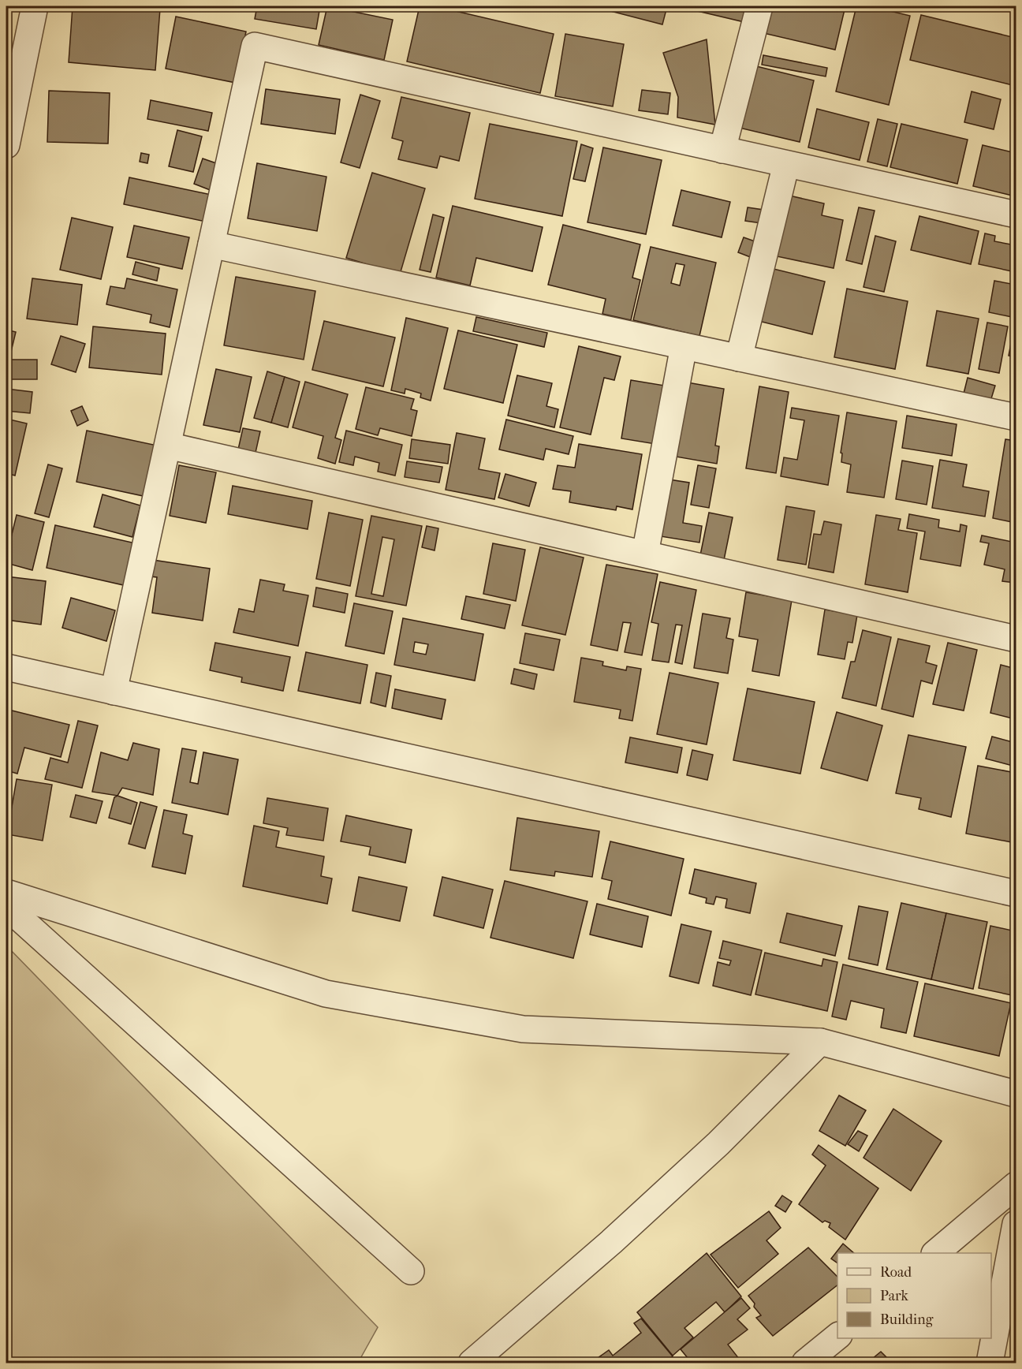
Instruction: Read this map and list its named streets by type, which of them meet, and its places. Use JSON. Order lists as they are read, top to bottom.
{
  "legend": ["Road", "Park", "Building"]
}
